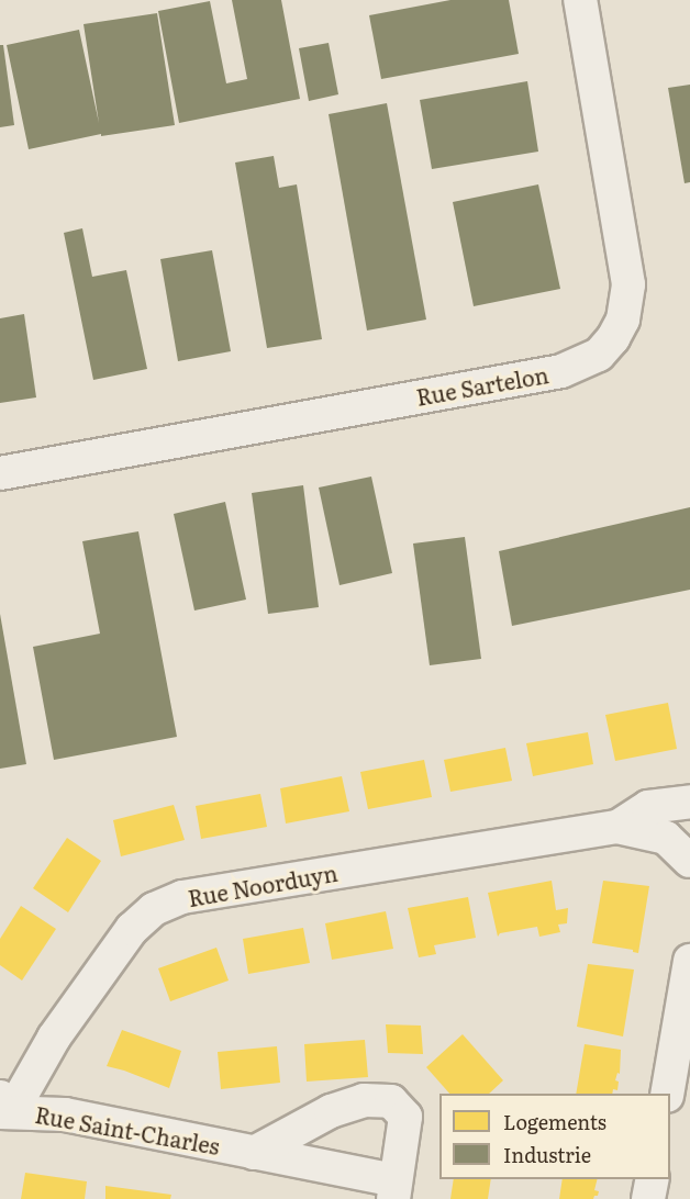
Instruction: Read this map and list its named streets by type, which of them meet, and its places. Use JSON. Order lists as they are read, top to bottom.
{
  "streets": {
    "street": ["Rue Sartelon", "Rue Noorduyn", "Rue Saint-Charles"]
  },
  "crossings": [
    ["Rue Noorduyn", "Rue Saint-Charles"]
  ],
  "legend": ["Logements", "Industrie"]
}
